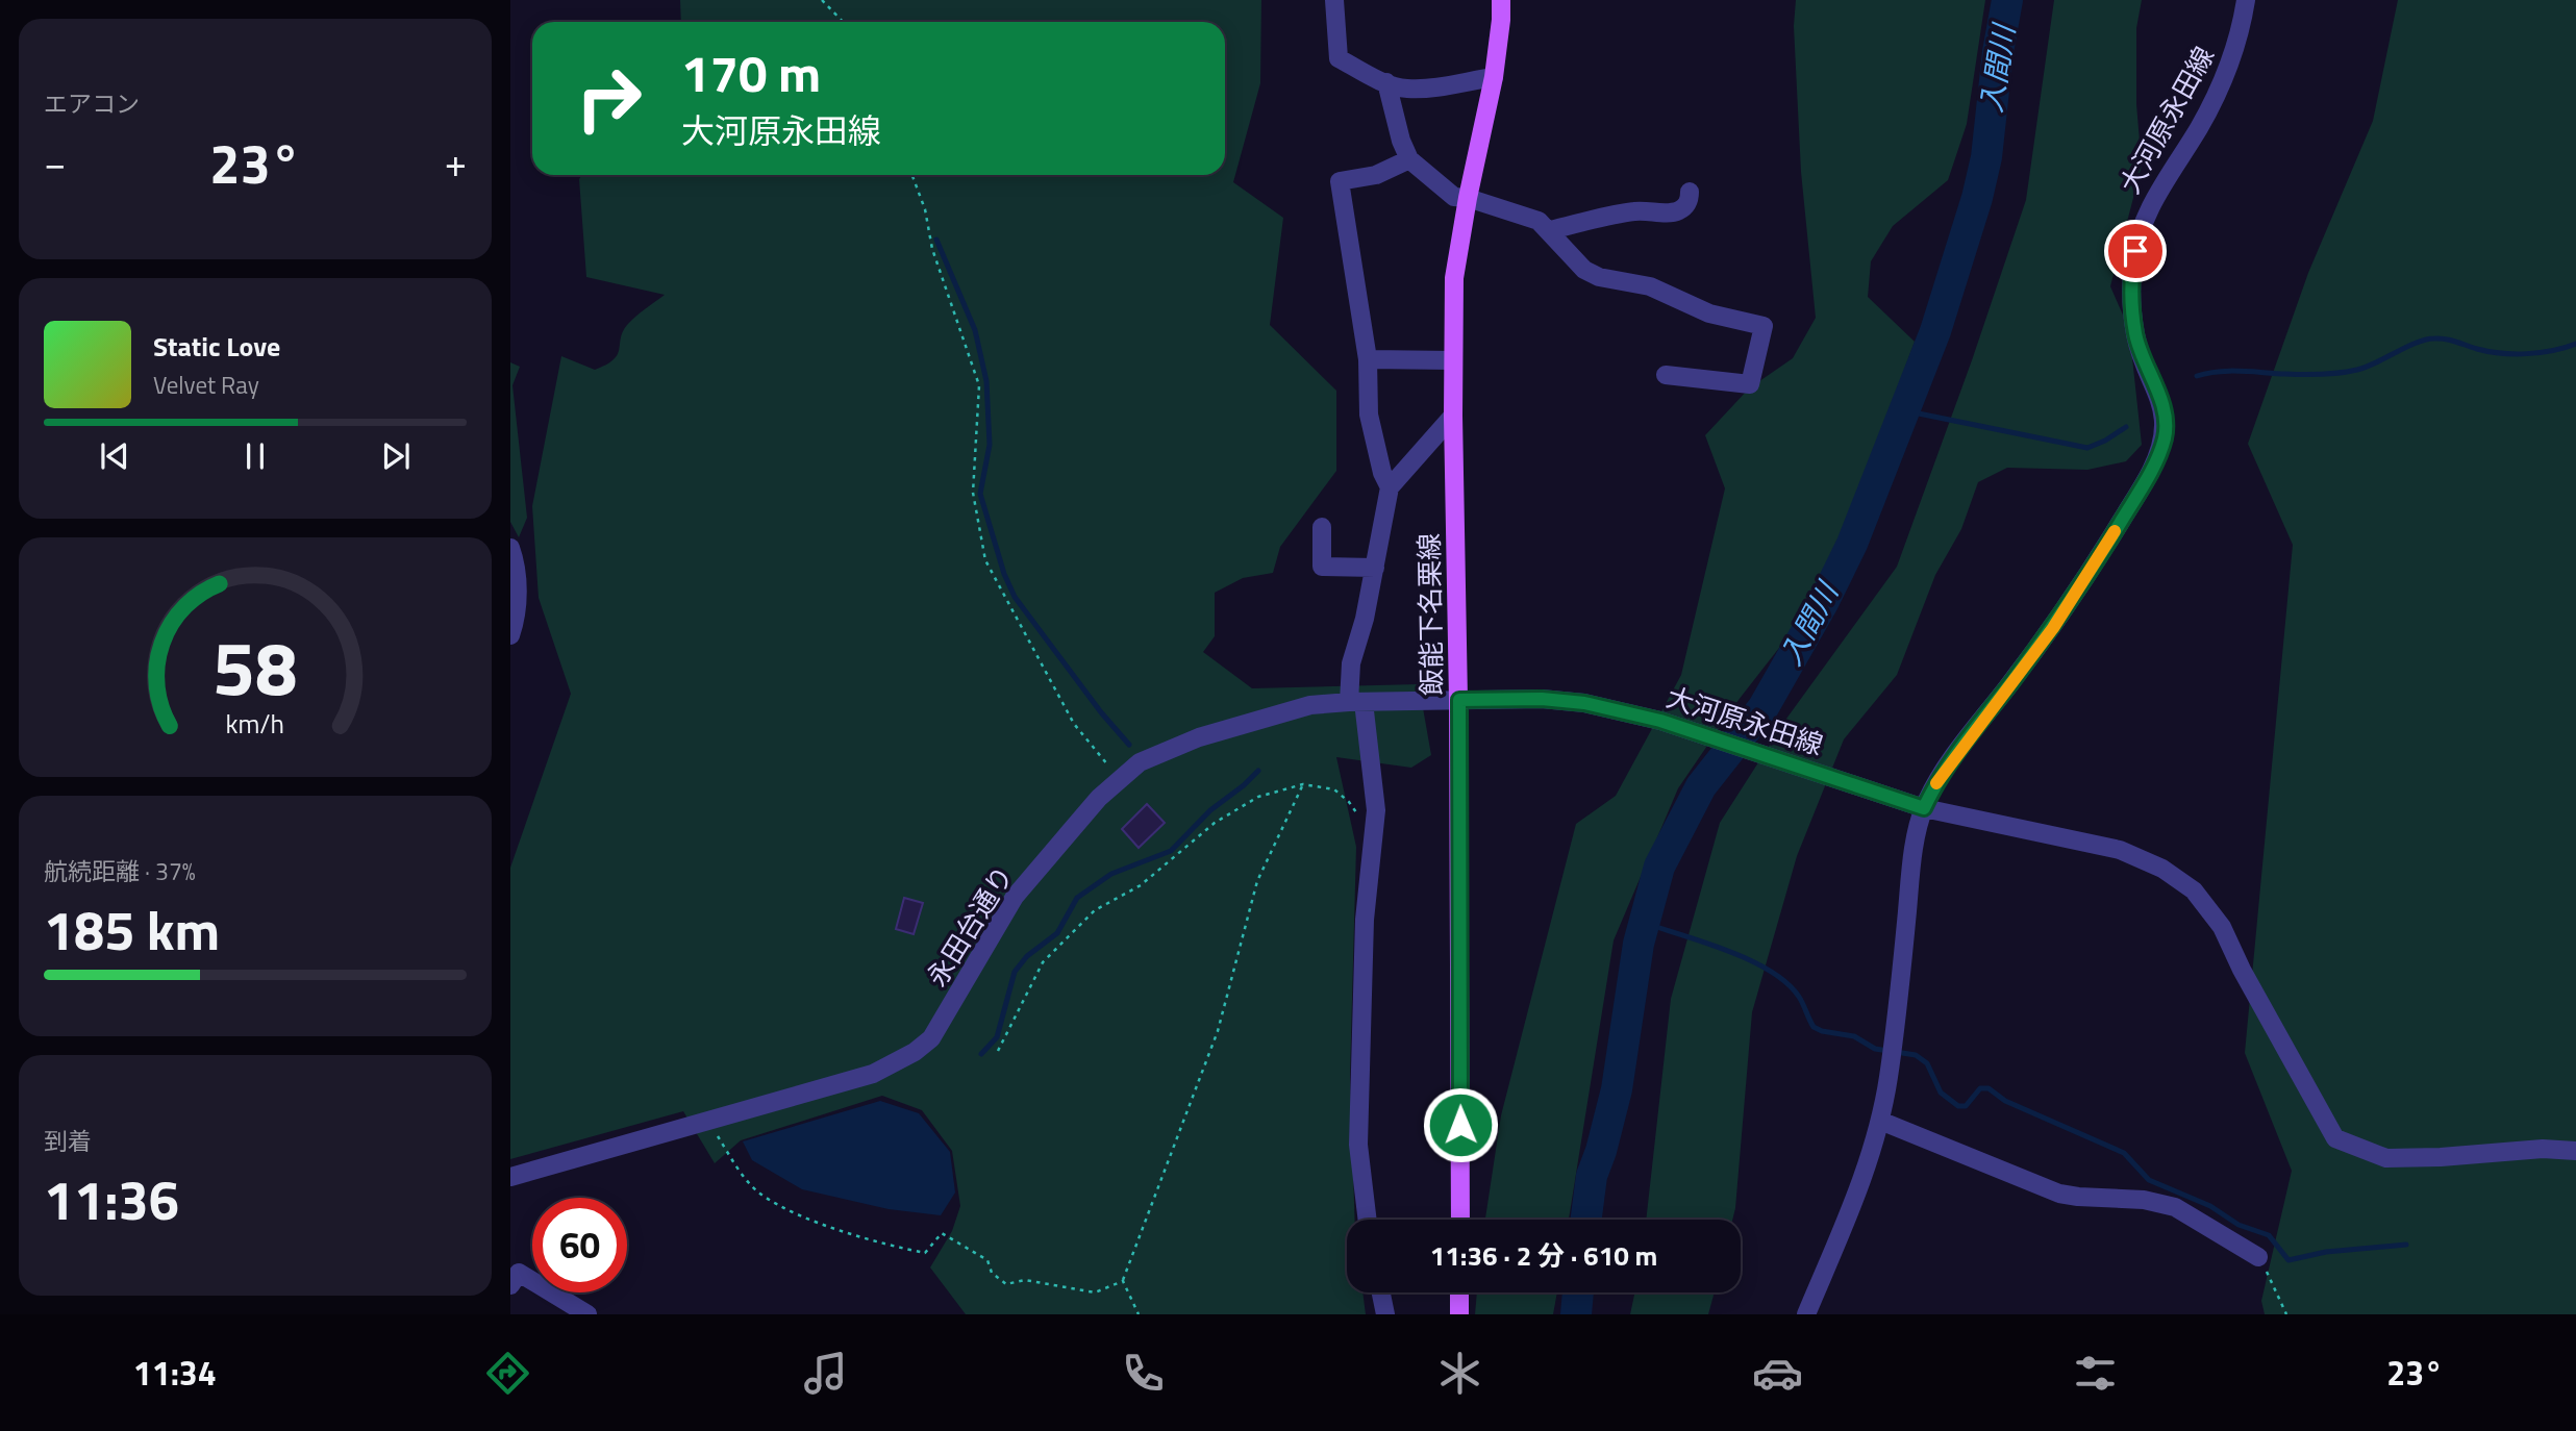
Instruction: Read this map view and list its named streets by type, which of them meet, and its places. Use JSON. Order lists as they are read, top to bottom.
{
  "streets": {
    "main road": ["飯能下名栗線"],
    "street": ["大河原永田線", "永田台通り"]
  },
  "crossings": [
    ["大河原永田線", "飯能下名栗線"],
    ["大河原永田線", "永田台通り"],
    ["飯能下名栗線", "永田台通り"]
  ],
  "water": ["入間川"],
  "page": {
    "tile": [
      "エアコン",
      ["航続距離 · 37%", "185 km"],
      ["到着", "11:36"]
    ],
    "turn": ["170 m", "大河原永田線"],
    "heat": ["−", "23°", "+"],
    "song": ["Static Love", "Velvet Ray"],
    "limit": "60",
    "trip": "11:36 · 2 分 · 610 m",
    "tabs": ["11:34", "23°"],
    "gauge": ["58", "km/h"]
  }
}
